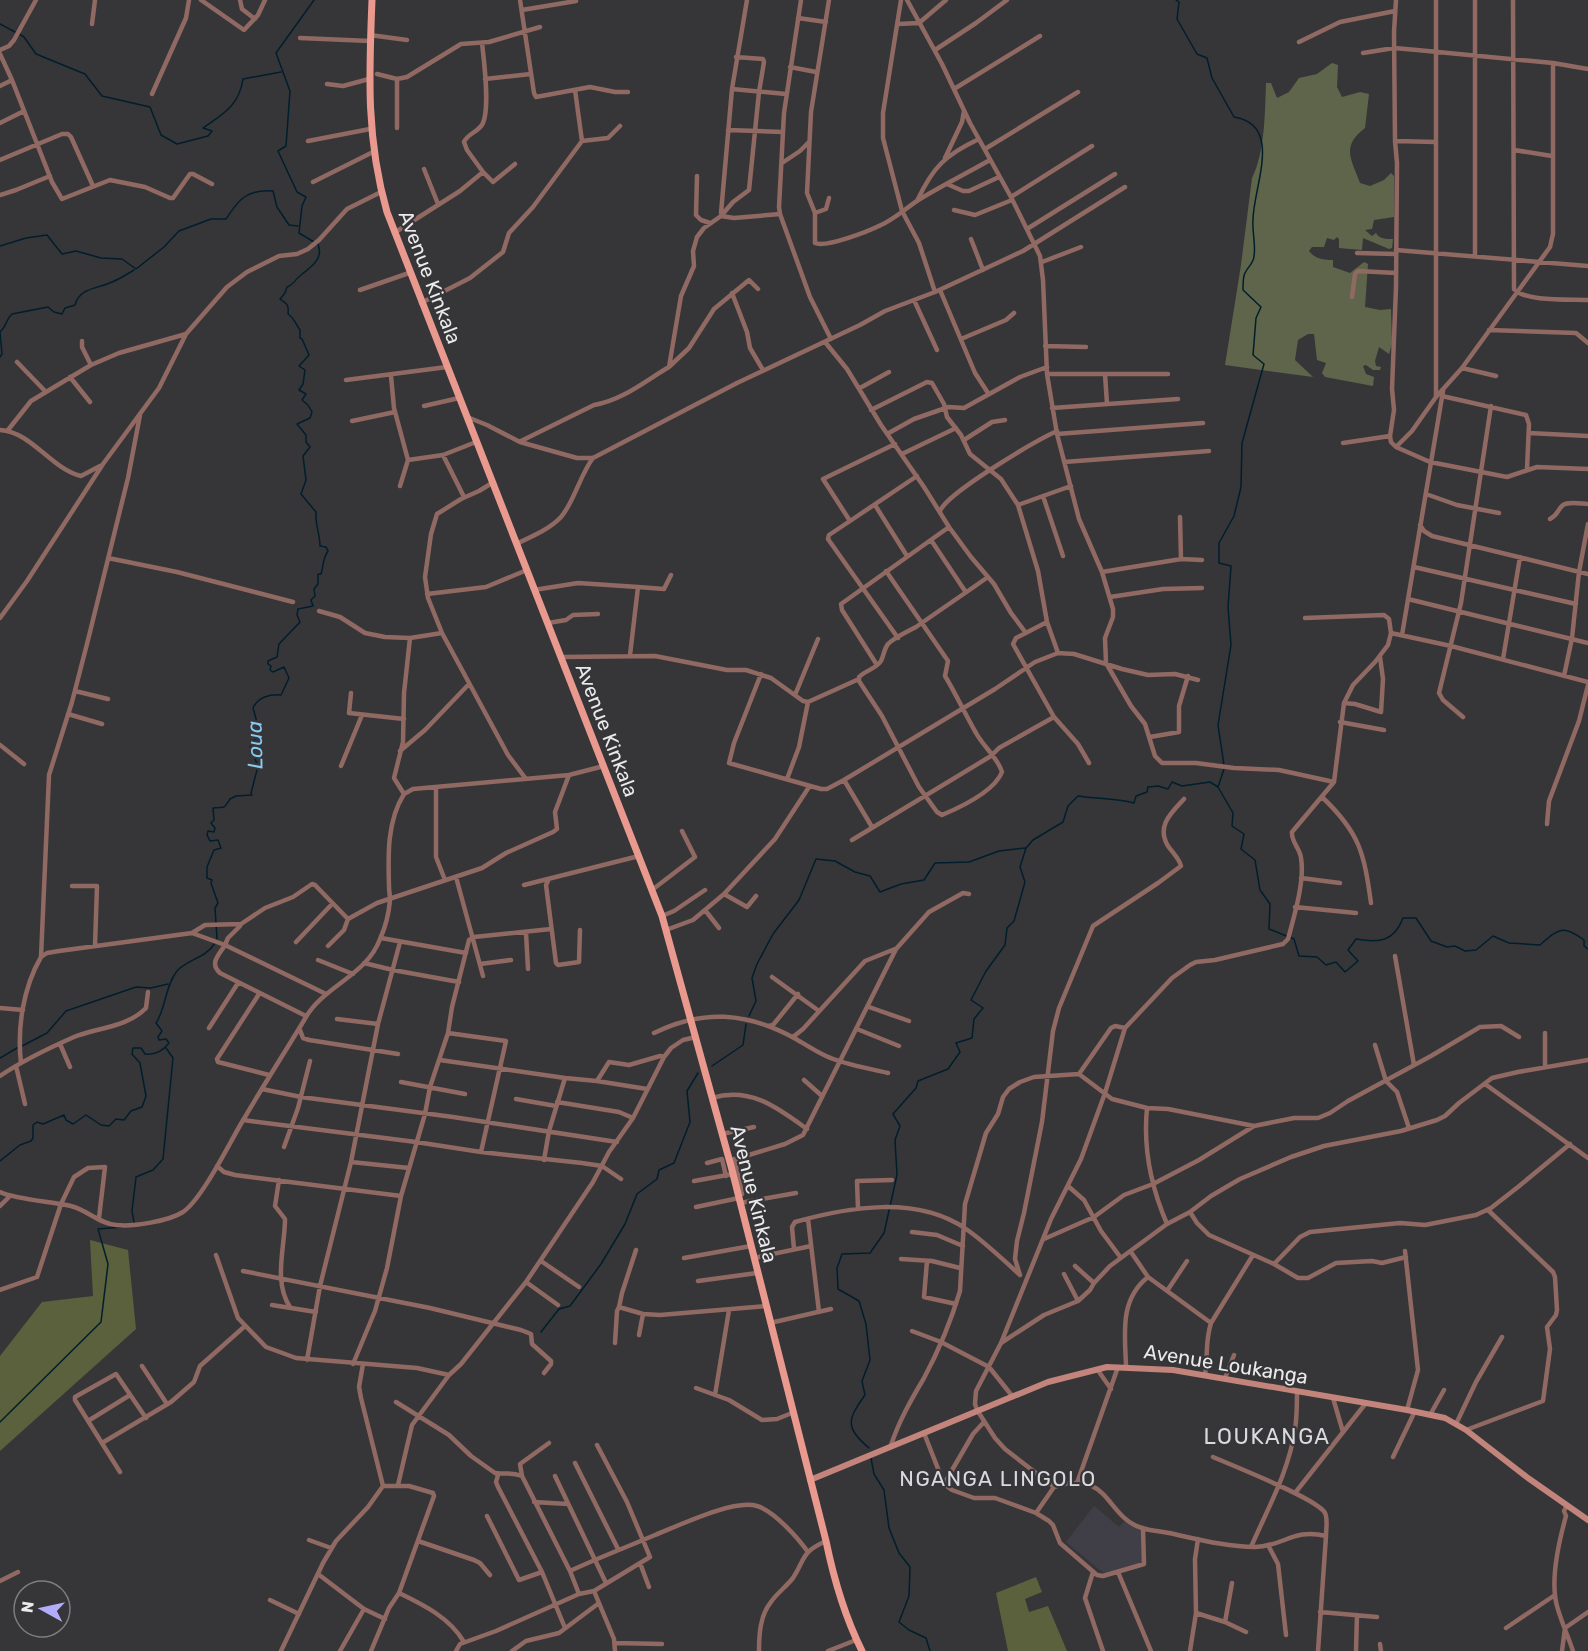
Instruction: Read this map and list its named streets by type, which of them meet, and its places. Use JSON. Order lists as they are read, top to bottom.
{
  "streets": {
    "main road": ["Avenue Kinkala", "Avenue Loukanga"]
  },
  "crossings": [
    ["Avenue Kinkala", "Avenue Loukanga"]
  ],
  "districts": ["LOUKANGA", "NGANGA LINGOLO"],
  "water": ["Loua"],
  "north": "left"
}
